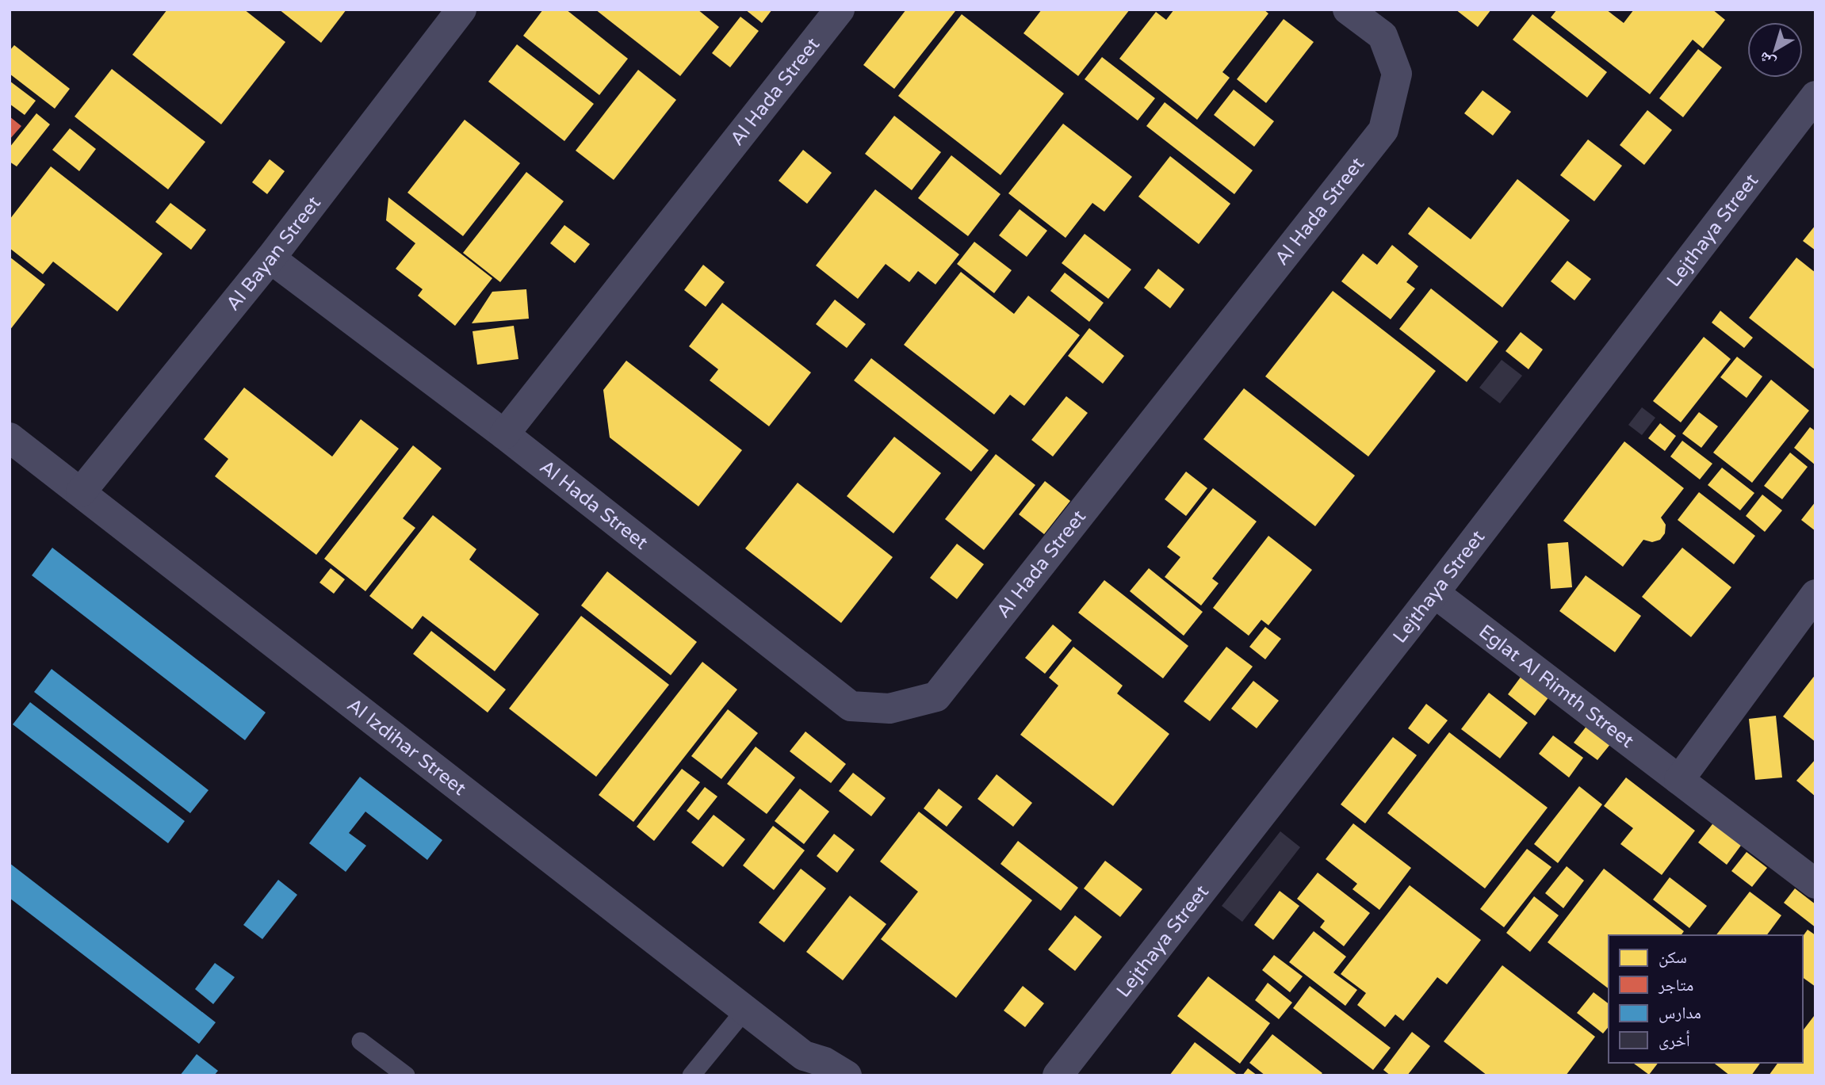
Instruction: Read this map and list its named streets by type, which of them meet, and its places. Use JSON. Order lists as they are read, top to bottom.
{
  "streets": {
    "street": [
      "Al Hada Street",
      "Lejthaya Street",
      "Al Bayan Street",
      "Eglat Al Rimth Street",
      "Al Izdihar Street"
    ]
  },
  "crossings": [
    ["Al Hada Street", "Al Bayan Street"],
    ["Lejthaya Street", "Eglat Al Rimth Street"],
    ["Al Bayan Street", "Al Izdihar Street"]
  ],
  "legend": [
    "سكن",
    "متاجر",
    "مدارس",
    "أخرى"
  ],
  "north": "bottom left"
}
